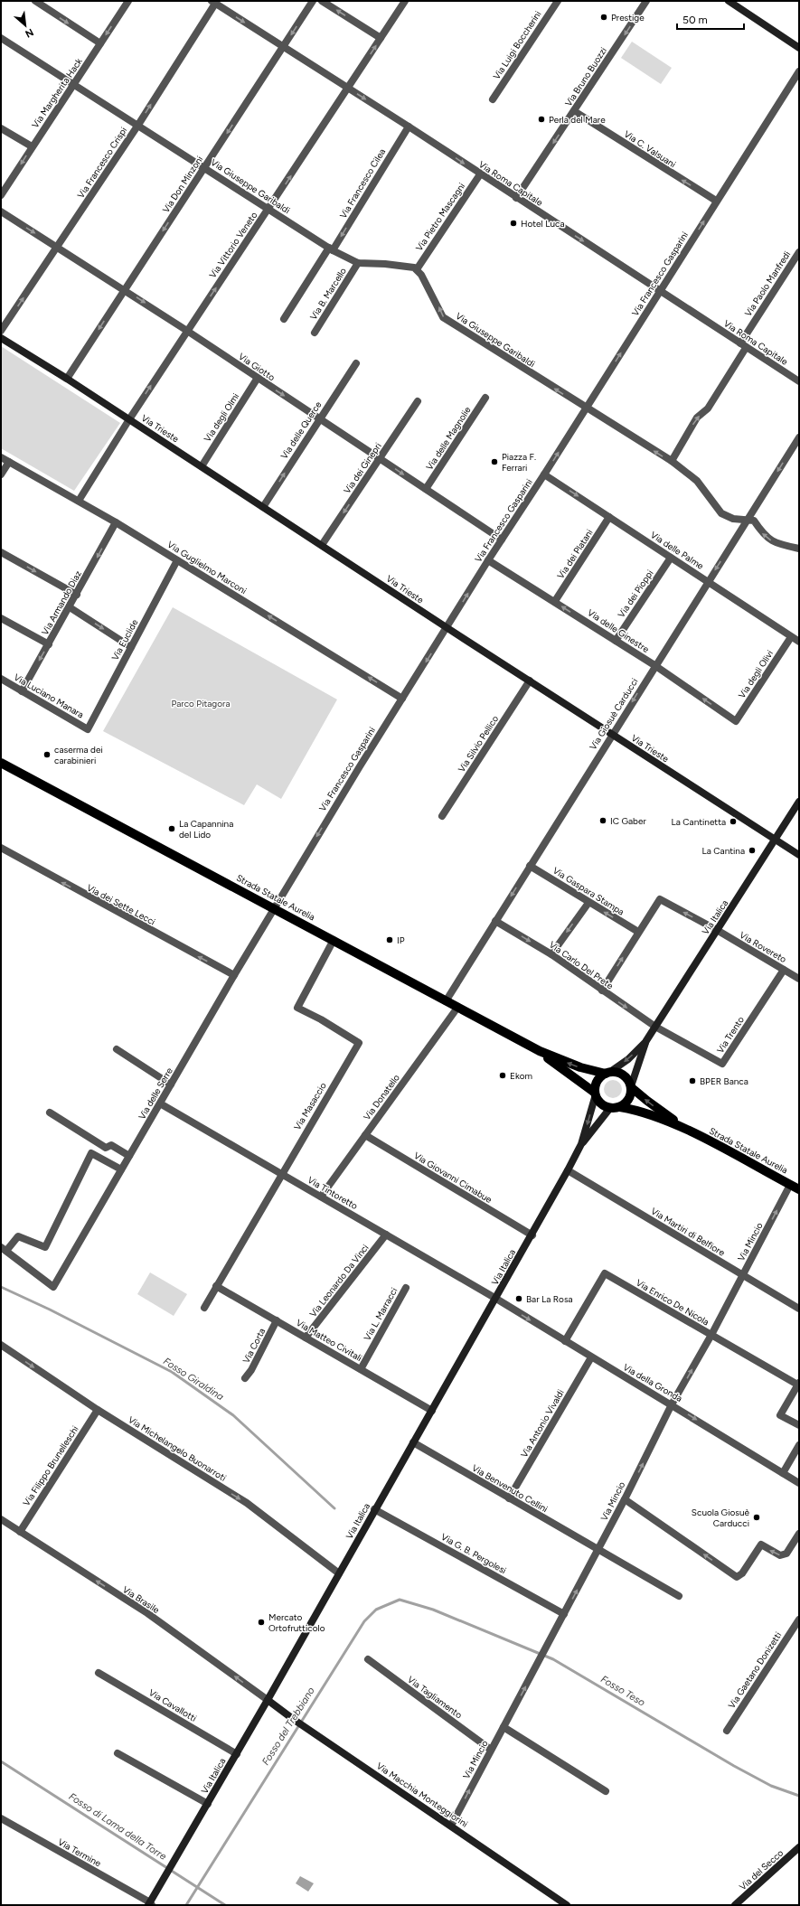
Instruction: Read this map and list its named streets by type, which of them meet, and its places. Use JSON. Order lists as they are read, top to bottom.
{
  "streets": {
    "main road": ["Strada Statale Aurelia"],
    "street": [
      "Via Luigi Boccherini",
      "Via Bruno Buozzi",
      "Via Margherita Hack",
      "Via C. Valsuani",
      "Via Francesco Crispi",
      "Via Francesco Cilea",
      "Via Roma Capitale",
      "Via Don Minzoni",
      "Via Giuseppe Garibaldi",
      "Via Pietro Mascagni",
      "Via Vittorio Veneto",
      "Via Francesco Gasparini",
      "Via Paolo Manfredi",
      "Via B. Marcello",
      "Via Giotto",
      "Via degli Olmi",
      "Via Trieste",
      "Via delle Querce",
      "Via delle Magnolie",
      "Via dei Ginepri",
      "Via delle Palme",
      "Via dei Platani",
      "Via Guglielmo Marconi",
      "Via dei Pioppi",
      "Via Armando Diaz",
      "Via delle Ginestre",
      "Via Euclide",
      "Via degli Olivi",
      "Via Luciano Manara",
      "Via Giosuè Carducci",
      "Via Silvio Pellico",
      "Via Gaspara Stampa",
      "Via dei Sette Lecci",
      "Via Italica",
      "Via Rovereto",
      "Via Carlo Del Prete",
      "Via Trento",
      "Via delle Serre",
      "Via Donatello",
      "Via Masaccio",
      "Via Giovanni Cimabue",
      "Via Tintoretto",
      "Via Martiri di Belfiore",
      "Via Mincio",
      "Via Leonardo Da Vinci",
      "Via Enrico De Nicola",
      "Via L. Marracci",
      "Via Matteo Civitali",
      "Via Corta",
      "Via della Gronda",
      "Via Antonio Vivaldi",
      "Via Michelangelo Buonarroti",
      "Via Filippo Brunelleschi",
      "Via Benvenuto Cellini",
      "Via G. B. Pergolesi",
      "Via Brasile",
      "Via Gaetano Donizetti",
      "Via Tagliamento",
      "Via Cavallotti",
      "Via Macchia Monteggiorini",
      "Via Termine",
      "Via del Secco"
    ]
  },
  "crossings": [
    ["Via Bruno Buozzi", "Via C. Valsuani"],
    ["Via Bruno Buozzi", "Via Roma Capitale"],
    ["Via Margherita Hack", "Via Giuseppe Garibaldi"],
    ["Via C. Valsuani", "Via Francesco Gasparini"],
    ["Via Francesco Crispi", "Via Roma Capitale"],
    ["Via Francesco Crispi", "Via Giuseppe Garibaldi"],
    ["Via Francesco Crispi", "Via Giotto"],
    ["Via Francesco Cilea", "Via Roma Capitale"],
    ["Via Francesco Cilea", "Via Giuseppe Garibaldi"],
    ["Via Roma Capitale", "Via Don Minzoni"],
    ["Via Roma Capitale", "Via Pietro Mascagni"],
    ["Via Roma Capitale", "Via Vittorio Veneto"],
    ["Via Roma Capitale", "Via Francesco Gasparini"],
    ["Via Roma Capitale", "Via Paolo Manfredi"],
    ["Via Don Minzoni", "Via Giuseppe Garibaldi"],
    ["Via Don Minzoni", "Via Giotto"],
    ["Via Don Minzoni", "Via Trieste"],
    ["Via Giuseppe Garibaldi", "Via Pietro Mascagni"],
    ["Via Giuseppe Garibaldi", "Via Vittorio Veneto"],
    ["Via Giuseppe Garibaldi", "Via Francesco Gasparini"],
    ["Via Giuseppe Garibaldi", "Via Paolo Manfredi"],
    ["Via Giuseppe Garibaldi", "Via B. Marcello"],
    ["Via Giuseppe Garibaldi", "Via Giosuè Carducci"],
    ["Via Vittorio Veneto", "Via Giotto"],
    ["Via Vittorio Veneto", "Via Trieste"],
    ["Via Vittorio Veneto", "Via Guglielmo Marconi"],
    ["Via Francesco Gasparini", "Via Giotto"],
    ["Via Francesco Gasparini", "Via Trieste"],
    ["Via Francesco Gasparini", "Via delle Palme"],
    ["Via Francesco Gasparini", "Via Guglielmo Marconi"],
    ["Via Francesco Gasparini", "Via delle Ginestre"],
    ["Via Francesco Gasparini", "Strada Statale Aurelia"],
    ["Via Francesco Gasparini", "Via delle Serre"],
    ["Via Giotto", "Via degli Olmi"],
    ["Via Giotto", "Via delle Querce"],
    ["Via Giotto", "Via delle Magnolie"],
    ["Via Giotto", "Via dei Ginepri"],
    ["Via degli Olmi", "Via Trieste"],
    ["Via Trieste", "Via delle Querce"],
    ["Via Trieste", "Via dei Ginepri"],
    ["Via Trieste", "Via Giosuè Carducci"],
    ["Via Trieste", "Via Silvio Pellico"],
    ["Via Trieste", "Via Italica"],
    ["Via delle Palme", "Via dei Platani"],
    ["Via delle Palme", "Via dei Pioppi"],
    ["Via delle Palme", "Via degli Olivi"],
    ["Via delle Palme", "Via Giosuè Carducci"],
    ["Via dei Platani", "Via delle Ginestre"],
    ["Via Guglielmo Marconi", "Via Armando Diaz"],
    ["Via Guglielmo Marconi", "Via Euclide"],
    ["Via dei Pioppi", "Via delle Ginestre"],
    ["Via Armando Diaz", "Via Luciano Manara"],
    ["Via delle Ginestre", "Via degli Olivi"],
    ["Via delle Ginestre", "Via Giosuè Carducci"],
    ["Via Euclide", "Via Luciano Manara"],
    ["Via Giosuè Carducci", "Via Gaspara Stampa"],
    ["Via Giosuè Carducci", "Strada Statale Aurelia"],
    ["Via Giosuè Carducci", "Via Carlo Del Prete"],
    ["Via Gaspara Stampa", "Via Rovereto"],
    ["Strada Statale Aurelia", "Via Italica"],
    ["Strada Statale Aurelia", "Via delle Serre"],
    ["Strada Statale Aurelia", "Via Donatello"],
    ["Strada Statale Aurelia", "Via Masaccio"],
    ["Strada Statale Aurelia", "Via Mincio"],
    ["Via dei Sette Lecci", "Via delle Serre"],
    ["Via Italica", "Via Rovereto"],
    ["Via Italica", "Via Carlo Del Prete"],
    ["Via Italica", "Via Trento"],
    ["Via Italica", "Via Giovanni Cimabue"],
    ["Via Italica", "Via Tintoretto"],
    ["Via Italica", "Via Martiri di Belfiore"],
    ["Via Italica", "Via Matteo Civitali"],
    ["Via Italica", "Via della Gronda"],
    ["Via Italica", "Via Michelangelo Buonarroti"],
    ["Via Italica", "Via Benvenuto Cellini"],
    ["Via Italica", "Via G. B. Pergolesi"],
    ["Via Italica", "Via Brasile"],
    ["Via Italica", "Via Cavallotti"],
    ["Via Italica", "Via Macchia Monteggiorini"],
    ["Via Italica", "Via Termine"],
    ["Via Rovereto", "Via Trento"],
    ["Via Carlo Del Prete", "Via Trento"],
    ["Via delle Serre", "Via Tintoretto"],
    ["Via Donatello", "Via Giovanni Cimabue"],
    ["Via Donatello", "Via Tintoretto"],
    ["Via Masaccio", "Via Tintoretto"],
    ["Via Masaccio", "Via Matteo Civitali"],
    ["Via Tintoretto", "Via Leonardo Da Vinci"],
    ["Via Tintoretto", "Via della Gronda"],
    ["Via Martiri di Belfiore", "Via Mincio"],
    ["Via Mincio", "Via Enrico De Nicola"],
    ["Via Mincio", "Via della Gronda"],
    ["Via Mincio", "Via Benvenuto Cellini"],
    ["Via Mincio", "Via G. B. Pergolesi"],
    ["Via Mincio", "Via Tagliamento"],
    ["Via Mincio", "Via Macchia Monteggiorini"],
    ["Via Leonardo Da Vinci", "Via Matteo Civitali"],
    ["Via Enrico De Nicola", "Via della Gronda"],
    ["Via L. Marracci", "Via Matteo Civitali"],
    ["Via Matteo Civitali", "Via Corta"],
    ["Via della Gronda", "Via Antonio Vivaldi"],
    ["Via Antonio Vivaldi", "Via Benvenuto Cellini"],
    ["Via Michelangelo Buonarroti", "Via Filippo Brunelleschi"],
    ["Via Filippo Brunelleschi", "Via Brasile"],
    ["Via Brasile", "Via Macchia Monteggiorini"]
  ],
  "one_way": [
    "Via Bruno Buozzi",
    "Via Margherita Hack",
    "Via C. Valsuani",
    "Via Francesco Crispi",
    "Via Francesco Cilea",
    "Via Roma Capitale",
    "Via Don Minzoni",
    "Via Giuseppe Garibaldi",
    "Via Vittorio Veneto",
    "Via Paolo Manfredi",
    "Via Giotto",
    "Via delle Querce",
    "Via dei Ginepri",
    "Via Guglielmo Marconi",
    "Via Armando Diaz",
    "Via delle Ginestre",
    "Via Giosuè Carducci",
    "Via Gaspara Stampa",
    "Via dei Sette Lecci",
    "Via Carlo Del Prete",
    "Via Mincio",
    "Via della Gronda",
    "Via Michelangelo Buonarroti",
    "Via Brasile"
  ],
  "water": [
    "Fosso Giraldina",
    "Fosso Teso",
    "Fosso del Trebbiano",
    "Fosso di Lama della Torre"
  ],
  "parks": ["Parco Pitagora"],
  "places": [
    "Prestige",
    "Perla del Mare",
    "Hotel Luca",
    "Piazza F. Ferrari",
    "caserma dei carabinieri",
    "IC Gaber",
    "La Cantinetta",
    "La Capannina del Lido",
    "La Cantina",
    "IP",
    "Ekom",
    "BPER Banca",
    "Bar La Rosa",
    "Scuola Giosuè Carducci",
    "Mercato Ortofrutticolo"
  ],
  "scale_bar": "50 m",
  "north": "bottom right"
}
